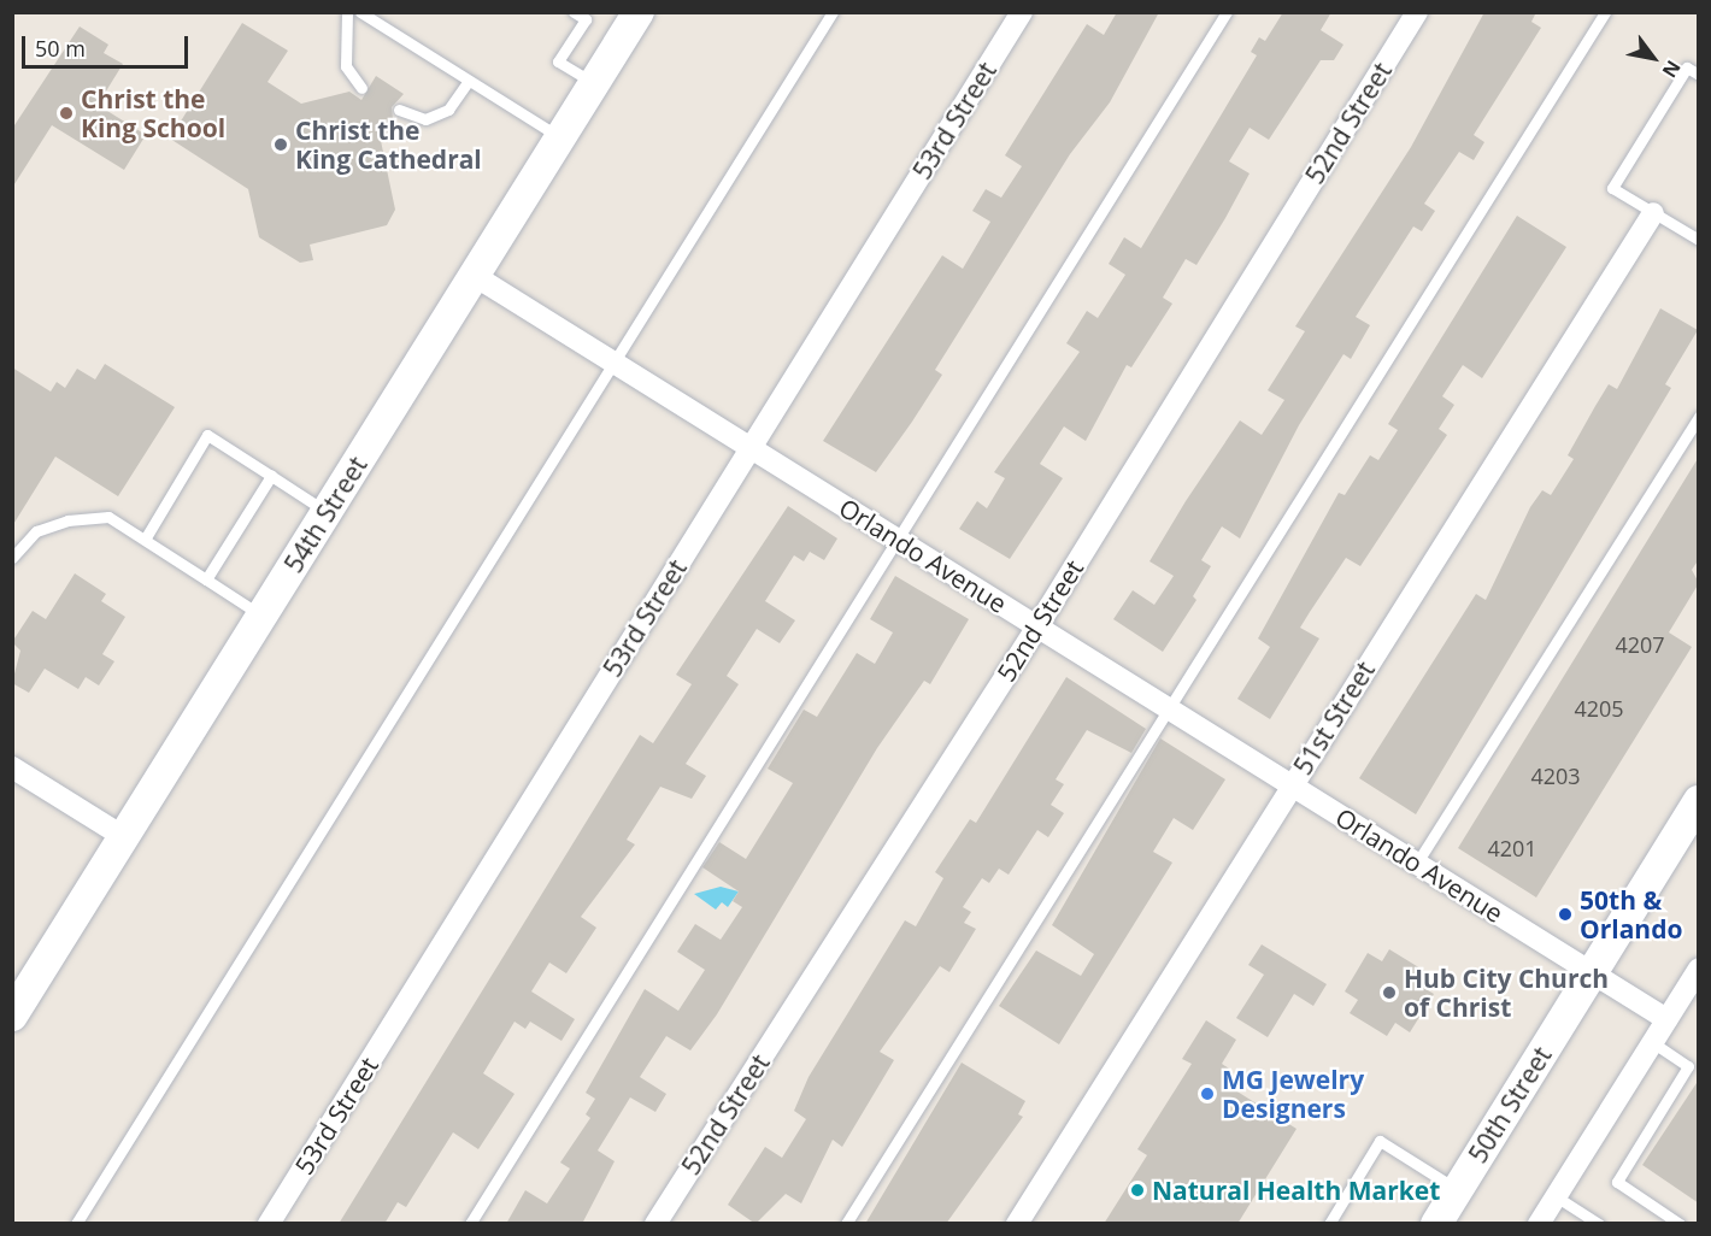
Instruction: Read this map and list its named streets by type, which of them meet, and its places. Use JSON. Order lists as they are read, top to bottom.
{
  "streets": {
    "street": [
      "53rd Street",
      "52nd Street",
      "54th Street",
      "Orlando Avenue",
      "51st Street",
      "50th Street"
    ]
  },
  "crossings": [
    ["53rd Street", "Orlando Avenue"],
    ["52nd Street", "Orlando Avenue"],
    ["54th Street", "Orlando Avenue"],
    ["Orlando Avenue", "51st Street"],
    ["Orlando Avenue", "50th Street"]
  ],
  "places": [
    "Christ the King School",
    "Christ the King Cathedral",
    "50th & Orlando",
    "Hub City Church of Christ",
    "MG Jewelry Designers",
    "Natural Health Market"
  ],
  "house_numbers": [
    "4207",
    "4205",
    "4203",
    "4201"
  ],
  "scale_bar": "50 m",
  "north": "bottom right"
}
